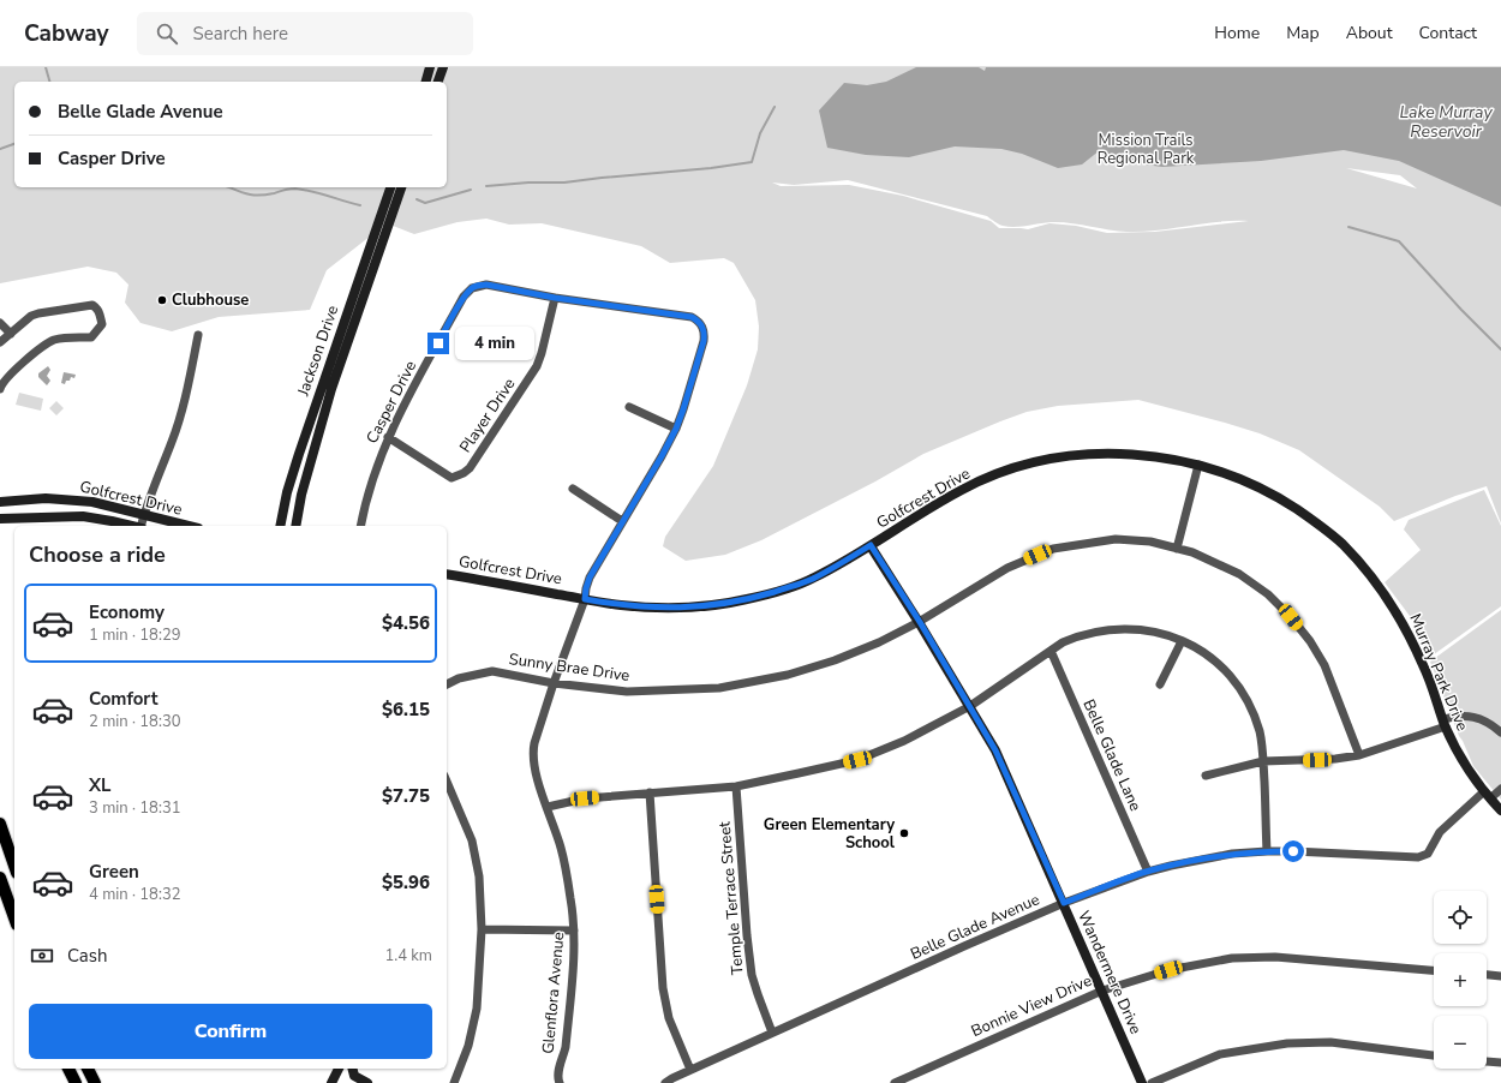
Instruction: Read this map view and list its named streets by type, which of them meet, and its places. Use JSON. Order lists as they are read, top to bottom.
{
  "streets": {
    "street": [
      "Jackson Drive",
      "Casper Drive",
      "Player Drive",
      "Golfcrest Drive",
      "Sunny Brae Drive",
      "Murray Park Drive",
      "Belle Glade Lane",
      "Temple Terrace Street",
      "Belle Glade Avenue",
      "Wandermere Drive",
      "Glenflora Avenue",
      "Bonnie View Drive"
    ]
  },
  "crossings": [
    ["Casper Drive", "Player Drive"],
    ["Casper Drive", "Glenflora Avenue"],
    ["Player Drive", "Glenflora Avenue"],
    ["Golfcrest Drive", "Murray Park Drive"],
    ["Golfcrest Drive", "Wandermere Drive"],
    ["Golfcrest Drive", "Glenflora Avenue"],
    ["Sunny Brae Drive", "Wandermere Drive"],
    ["Sunny Brae Drive", "Glenflora Avenue"],
    ["Murray Park Drive", "Belle Glade Avenue"],
    ["Belle Glade Lane", "Belle Glade Avenue"],
    ["Temple Terrace Street", "Belle Glade Avenue"],
    ["Belle Glade Avenue", "Wandermere Drive"],
    ["Wandermere Drive", "Bonnie View Drive"]
  ],
  "water": ["Lake Murray Reservoir"],
  "parks": ["Mission Trails Regional Park"],
  "places": ["Clubhouse", "Green Elementary School"],
  "page": {
    "header": "Cabway",
    "search": "Search here",
    "nav": [
      "Home",
      "Map",
      "About",
      "Contact"
    ],
    "banner": ["Belle Glade Avenue", "Casper Drive"],
    "bubble": "4 min",
    "heading": "Choose a ride",
    "list": [
      {
        "name": "Economy",
        "note": "1 min · 18:29",
        "value": "$4.56"
      },
      {
        "name": "Comfort",
        "note": "2 min · 18:30",
        "value": "$6.15"
      },
      {
        "name": "XL",
        "note": "3 min · 18:31",
        "value": "$7.75"
      },
      {
        "name": "Green",
        "note": "4 min · 18:32",
        "value": "$5.96"
      }
    ],
    "map_buttons": ["+", "−"],
    "pay": ["Cash", "1.4 km"],
    "buttons": "Confirm"
  }
}
